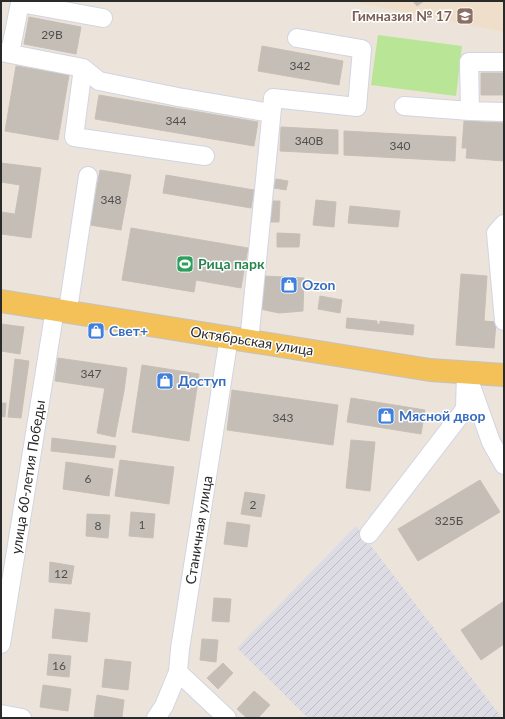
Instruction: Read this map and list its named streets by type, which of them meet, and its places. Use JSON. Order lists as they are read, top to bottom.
{
  "streets": {
    "main road": ["Октябрьская улица"],
    "street": ["улица 60-летия Победы", "Станичная улица"]
  },
  "crossings": [
    ["Октябрьская улица", "улица 60-летия Победы"],
    ["Октябрьская улица", "Станичная улица"]
  ],
  "places": {
    "school or university": ["Гимназия № 17"],
    "sports": ["Рица парк"],
    "shop": [
      "Ozon",
      "Свет+",
      "Доступ",
      "Мясной двор"
    ]
  },
  "house_numbers": [
    "29В",
    "342",
    "344",
    "340В",
    "340",
    "348",
    "347",
    "343",
    "6",
    "2",
    "325Б",
    "1",
    "8",
    "12",
    "16"
  ]
}
